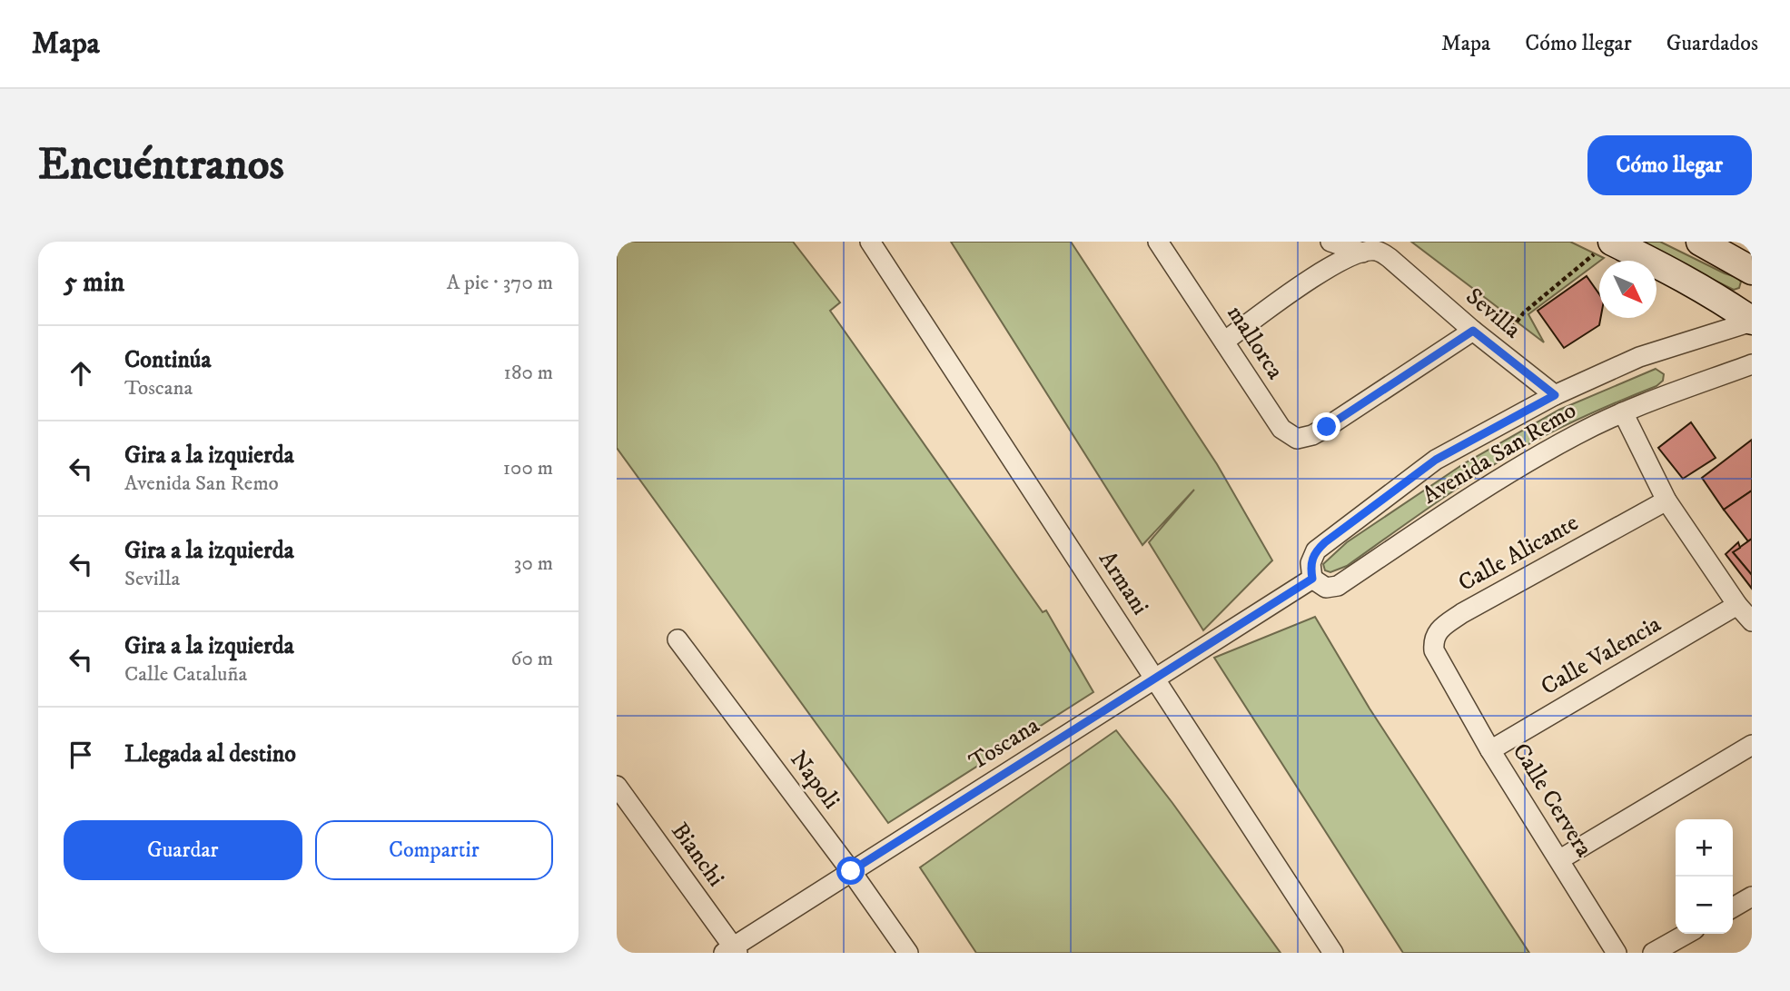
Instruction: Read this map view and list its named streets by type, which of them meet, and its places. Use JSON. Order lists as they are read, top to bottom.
{
  "streets": {
    "street": [
      "Sevilla",
      "mallorca",
      "Avenida San Remo",
      "Calle Alicante",
      "Armani",
      "Calle Valencia",
      "Toscana",
      "Napoli",
      "Calle Cervera",
      "Bianchi"
    ]
  },
  "crossings": [
    ["Sevilla", "mallorca"],
    ["Sevilla", "Avenida San Remo"],
    ["Avenida San Remo", "Toscana"],
    ["Calle Alicante", "Calle Cervera"],
    ["Armani", "Toscana"],
    ["Calle Valencia", "Calle Cervera"],
    ["Toscana", "Napoli"],
    ["Toscana", "Bianchi"]
  ],
  "north": "bottom right",
  "page": {
    "header": "Mapa",
    "nav": ["Mapa", "Cómo llegar", "Guardados"],
    "buttons": [
      "Cómo llegar",
      ["Guardar", "Compartir"]
    ],
    "title": "Encuéntranos",
    "heading": ["5 min", "A pie · 370 m"],
    "list": [
      ["Continúa", "Toscana", "180 m"],
      ["Gira a la izquierda", "Avenida San Remo", "100 m"],
      ["Gira a la izquierda", "Sevilla", "30 m"],
      ["Gira a la izquierda", "Calle Cataluña", "60 m"],
      "Llegada al destino"
    ],
    "map_buttons": ["+", "−"]
  }
}
